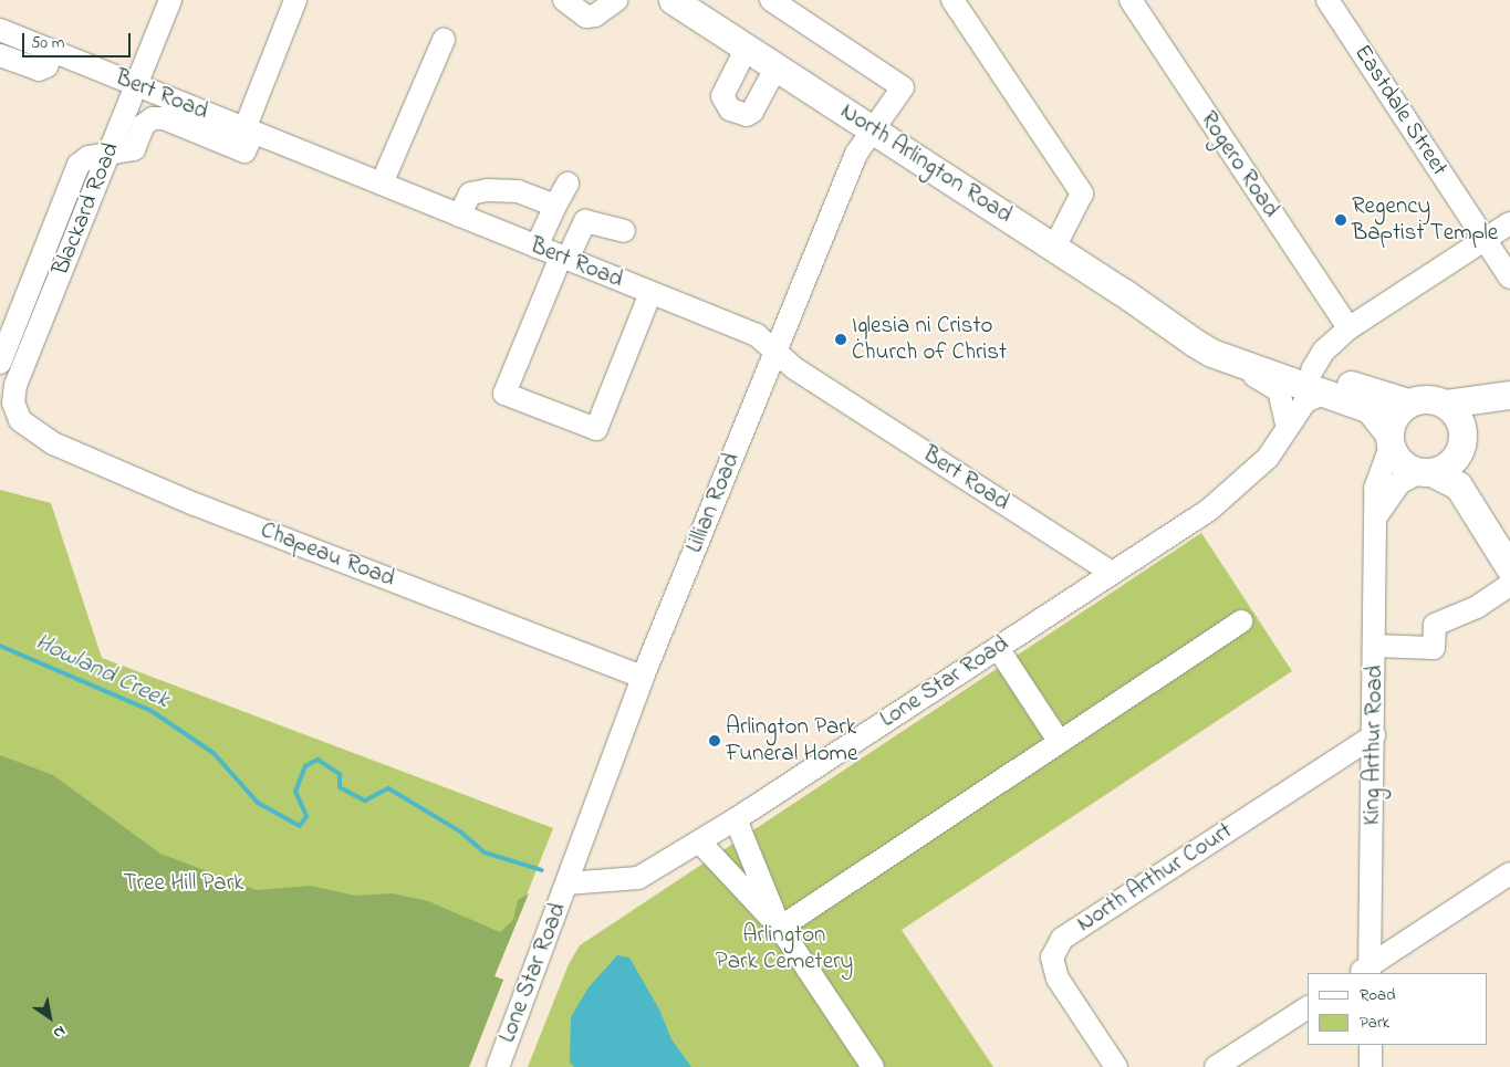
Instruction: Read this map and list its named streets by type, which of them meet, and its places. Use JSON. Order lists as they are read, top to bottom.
{
  "streets": {
    "main road": ["North Arlington Road"],
    "street": [
      "Bert Road",
      "Eastdale Street",
      "Rogero Road",
      "Blackard Road",
      "Lillian Road",
      "Chapeau Road",
      "Lone Star Road",
      "King Arthur Road",
      "North Arthur Court"
    ]
  },
  "crossings": [
    ["Bert Road", "Blackard Road"],
    ["Bert Road", "Lillian Road"],
    ["Bert Road", "Lone Star Road"],
    ["North Arlington Road", "Lillian Road"],
    ["North Arlington Road", "Lone Star Road"],
    ["North Arlington Road", "King Arthur Road"],
    ["Blackard Road", "Chapeau Road"],
    ["Lillian Road", "Chapeau Road"],
    ["Lillian Road", "Lone Star Road"],
    ["King Arthur Road", "North Arthur Court"]
  ],
  "water": ["Howland Creek"],
  "parks": ["Tree Hill Park", "Arlington Park Cemetery"],
  "places": ["Regency Baptist Temple", "Iglesia ni Cristo Church of Christ", "Arlington Park Funeral Home"],
  "legend": ["Road", "Park"],
  "scale_bar": "50 m",
  "north": "bottom right"
}
